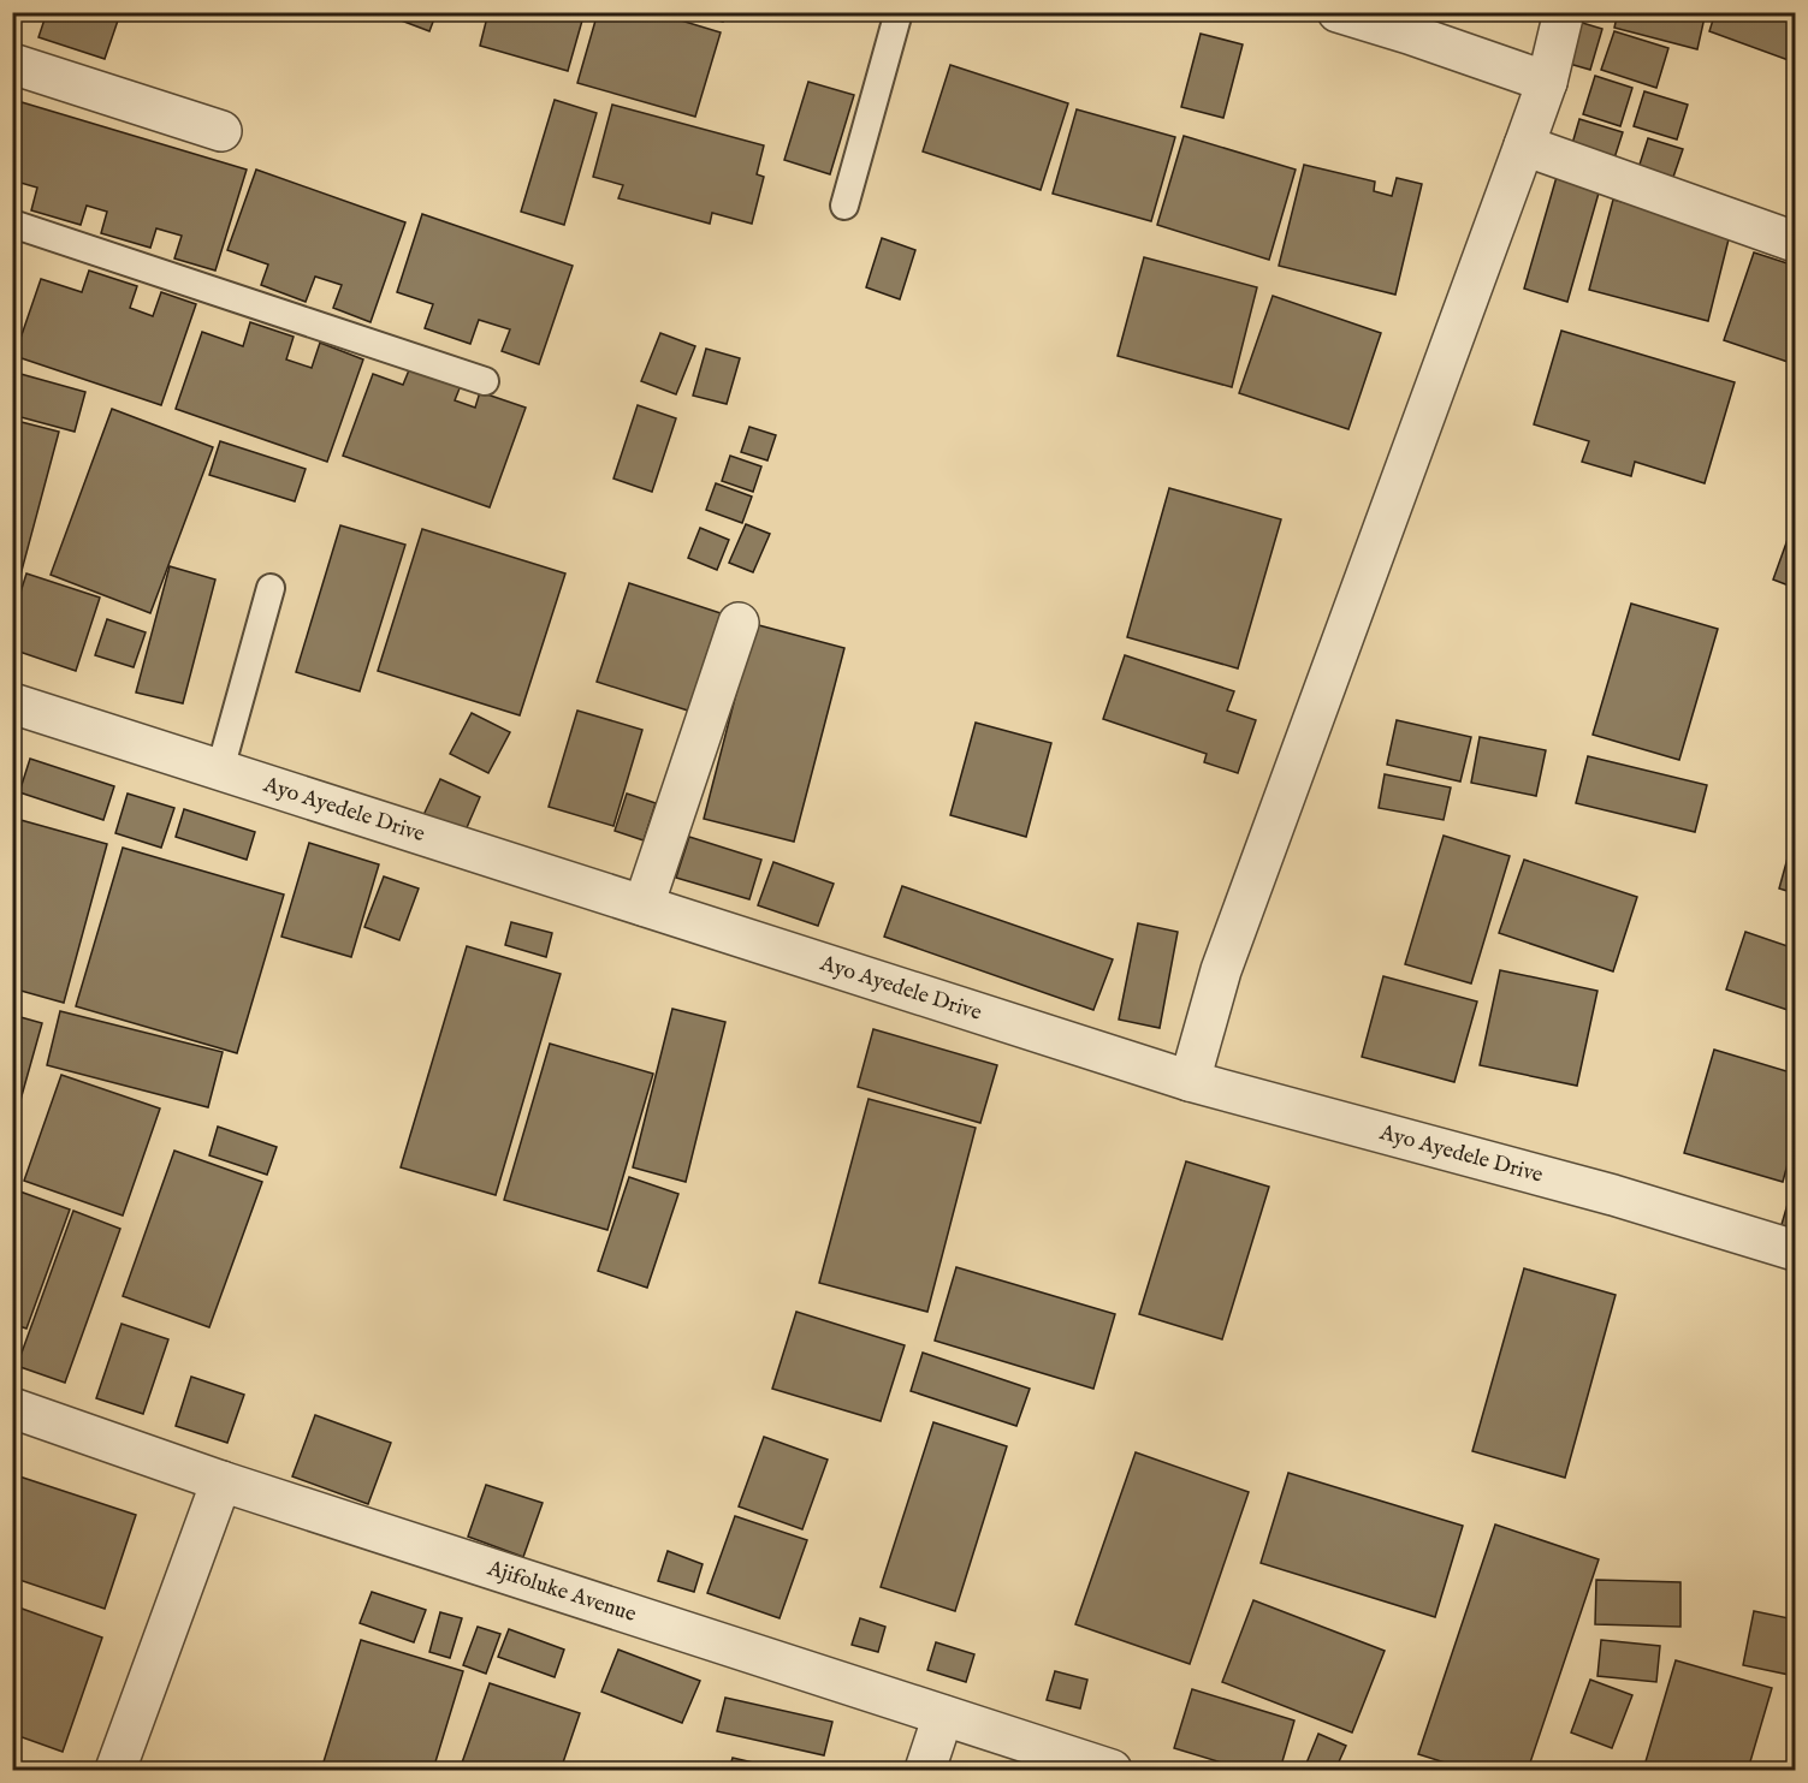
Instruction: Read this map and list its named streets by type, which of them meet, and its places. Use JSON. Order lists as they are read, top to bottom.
{
  "streets": {
    "street": ["Ayo Ayedele Drive", "Ajifoluke Avenue"]
  }
}
